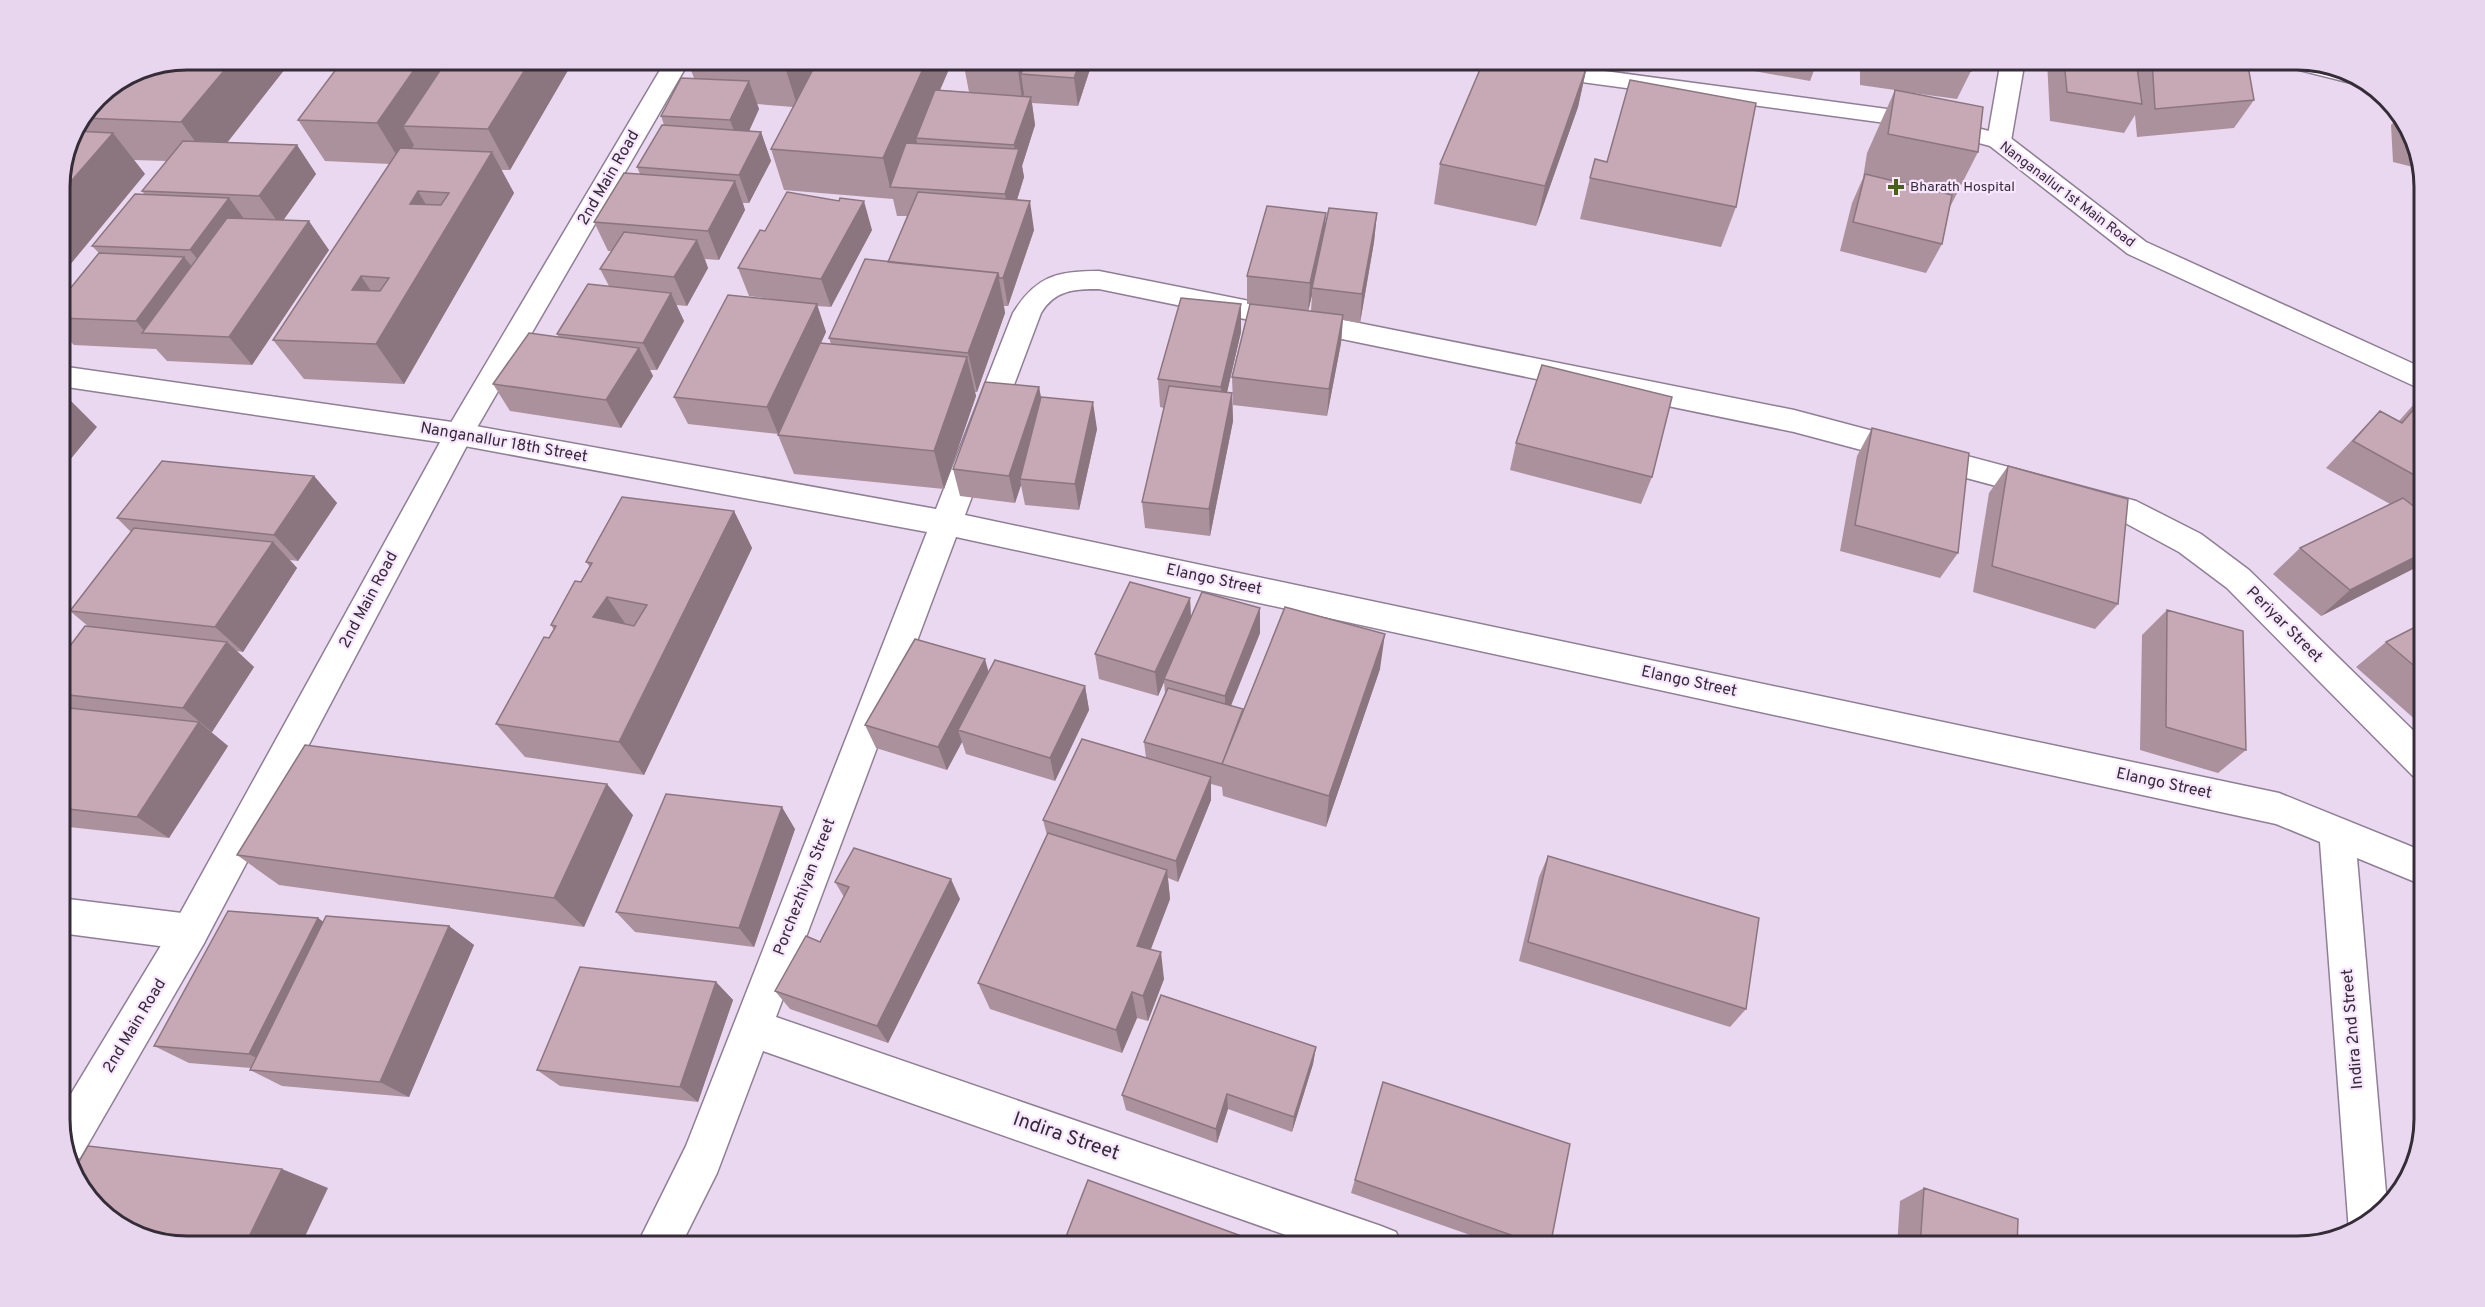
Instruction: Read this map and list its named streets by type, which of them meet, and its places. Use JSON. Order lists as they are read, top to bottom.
{
  "streets": {
    "street": [
      "2nd Main Road",
      "Nanganallur 1st Main Road",
      "Nanganallur 18th Street",
      "Elango Street",
      "Periyar Street",
      "Porchezhiyan Street",
      "Indira 2nd Street",
      "Indira Street"
    ]
  },
  "crossings": [
    ["2nd Main Road", "Nanganallur 18th Street"],
    ["Nanganallur 18th Street", "Elango Street"],
    ["Nanganallur 18th Street", "Periyar Street"],
    ["Nanganallur 18th Street", "Porchezhiyan Street"],
    ["Elango Street", "Periyar Street"],
    ["Elango Street", "Porchezhiyan Street"],
    ["Elango Street", "Indira 2nd Street"],
    ["Periyar Street", "Porchezhiyan Street"],
    ["Porchezhiyan Street", "Indira Street"]
  ],
  "places": {
    "health": ["Bharath Hospital"]
  }
}
